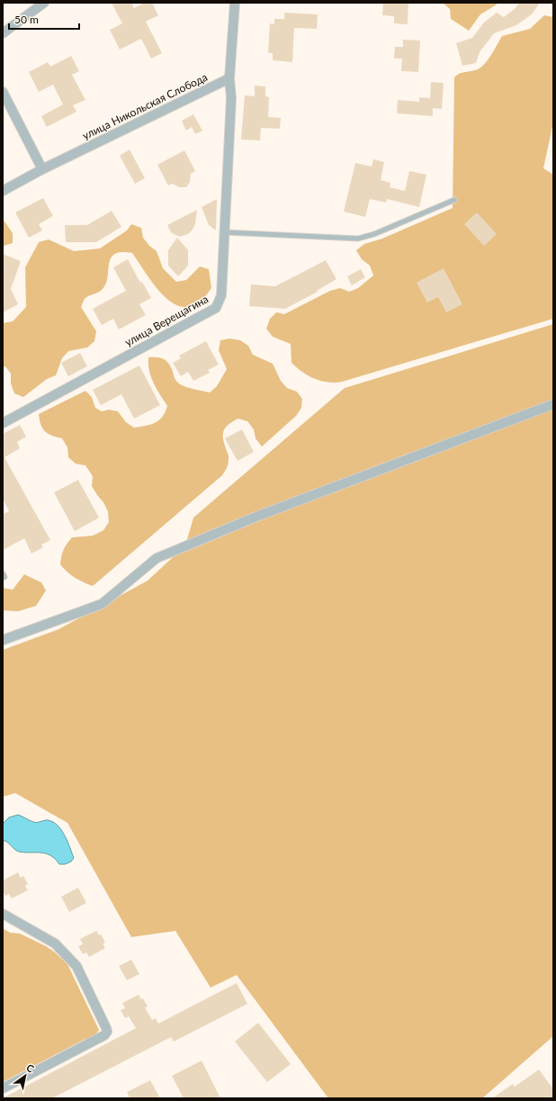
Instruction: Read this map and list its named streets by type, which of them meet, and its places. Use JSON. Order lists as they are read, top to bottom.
{
  "streets": {
    "street": ["улица Никольская Слобода", "улица Верещагина"]
  },
  "crossings": [
    ["улица Никольская Слобода", "улица Верещагина"]
  ],
  "scale_bar": "50 m",
  "north": "top right"
}
